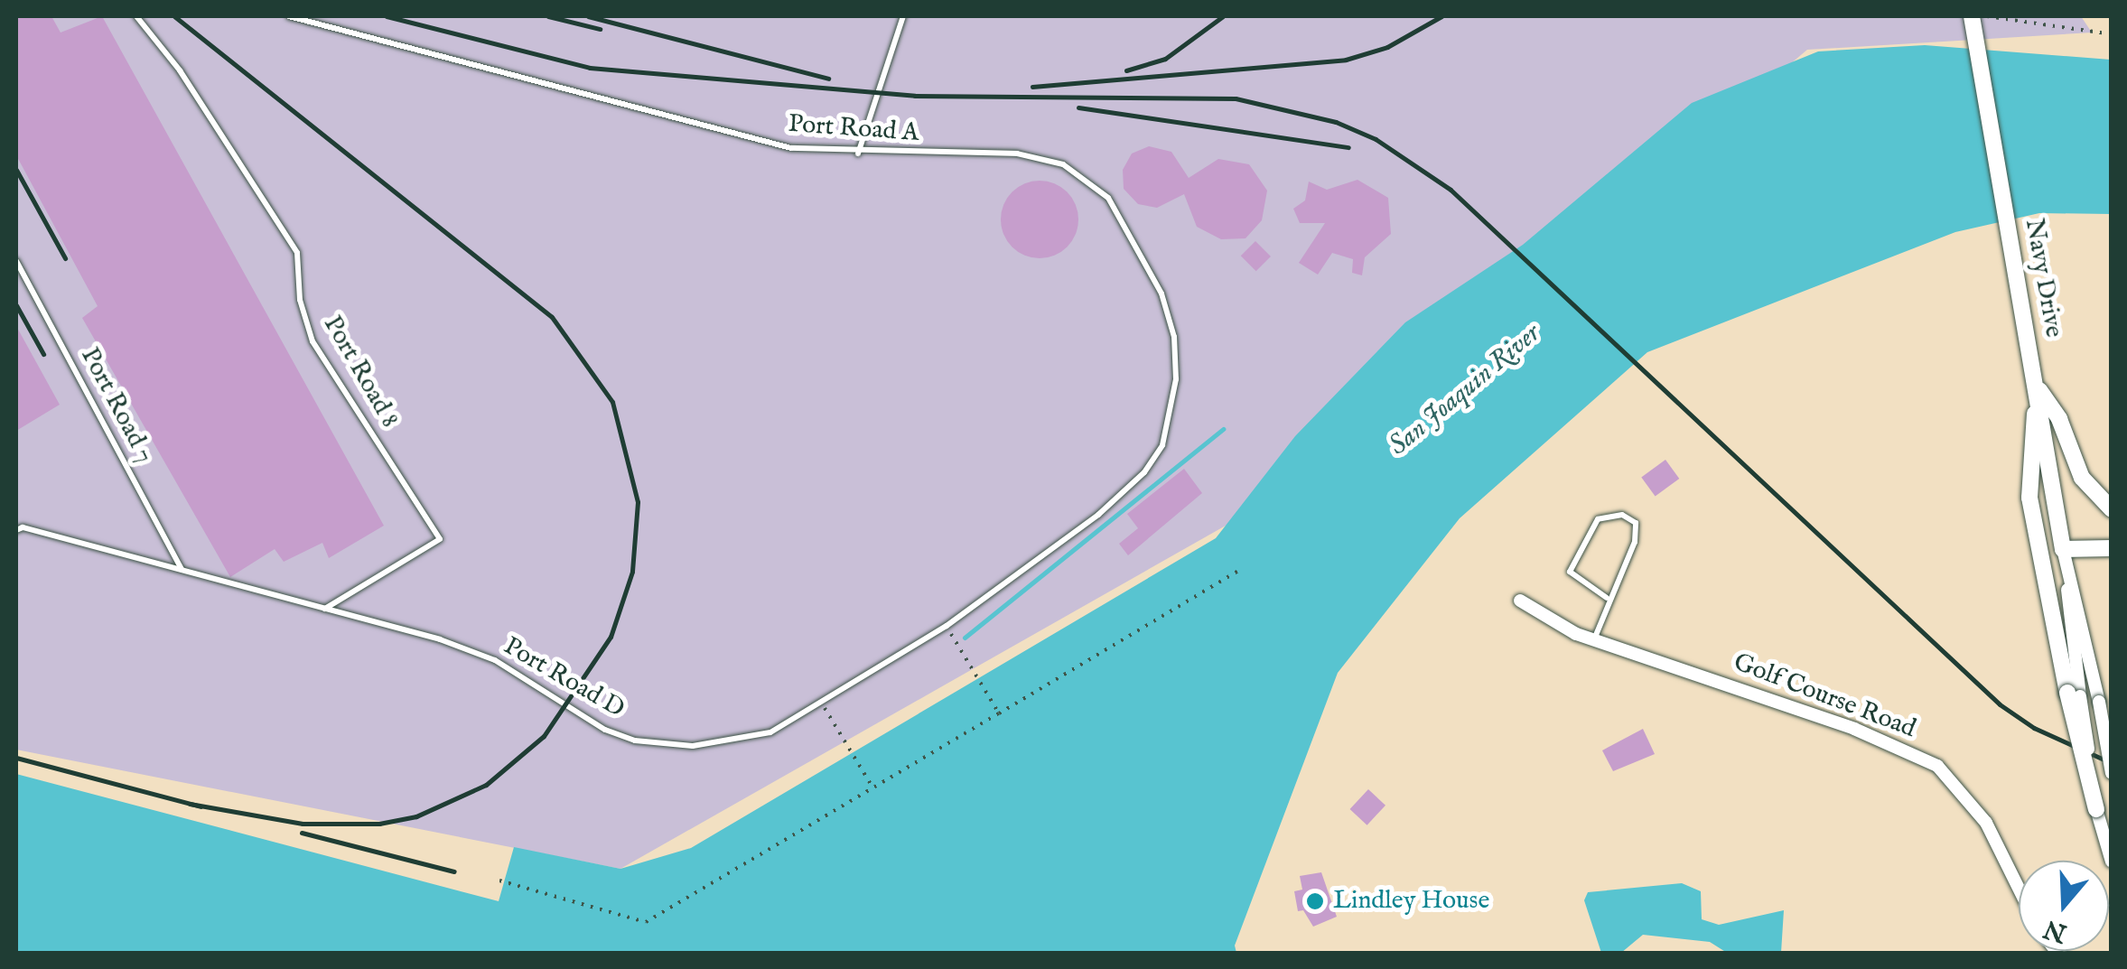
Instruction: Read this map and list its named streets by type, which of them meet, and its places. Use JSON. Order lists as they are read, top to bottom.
{
  "streets": {
    "street": ["Navy Drive", "Golf Course Road"],
    "lane": [
      "Port Road A",
      "Port Road 8",
      "Port Road 7",
      "Port Road D"
    ]
  },
  "crossings": [
    ["Port Road A", "Port Road D"],
    ["Port Road 8", "Port Road D"],
    ["Port Road 7", "Port Road D"]
  ],
  "water": ["San Joaquin River"],
  "places": ["Lindley House"],
  "north": "bottom"
}
